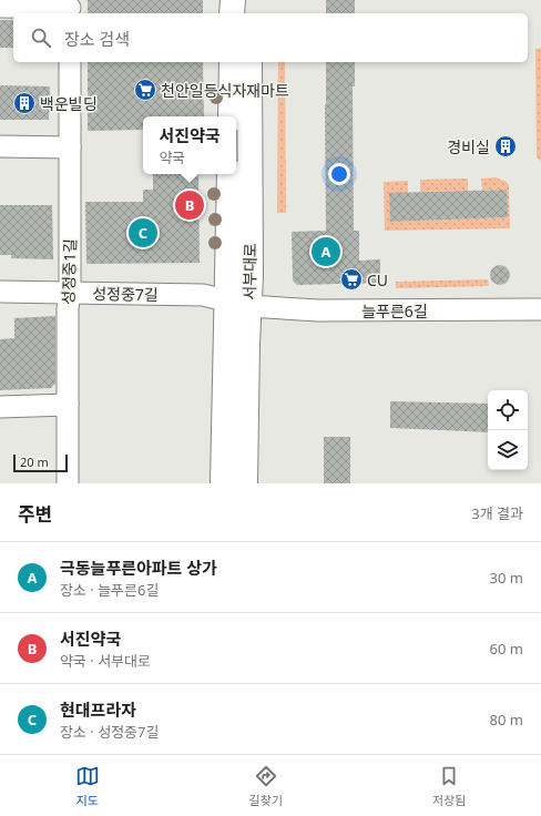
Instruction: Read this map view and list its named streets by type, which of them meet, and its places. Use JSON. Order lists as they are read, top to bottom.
{
  "streets": {
    "street": [
      "성정중1길",
      "서부대로",
      "성정중7길",
      "늘푸른6길"
    ]
  },
  "crossings": [
    ["성정중1길", "성정중7길"],
    ["서부대로", "성정중7길"],
    ["서부대로", "늘푸른6길"],
    ["성정중7길", "늘푸른6길"]
  ],
  "places": {
    "supermarket": ["천안일등식자재마트", "CU"],
    "building": ["백운빌딩", "경비실"]
  },
  "scale_bar": "20 m",
  "page": {
    "search": "장소 검색",
    "popup": ["서진약국", "약국"],
    "pins": ["B", "C", "A"],
    "scale": "20 m",
    "heading": ["주변", "3개 결과"],
    "list": [
      {
        "mark": "A",
        "name": "극동늘푸른아파트 상가",
        "note": "장소 · 늘푸른6길",
        "value": "30 m"
      },
      {
        "mark": "B",
        "name": "서진약국",
        "note": "약국 · 서부대로",
        "value": "60 m"
      },
      {
        "mark": "C",
        "name": "현대프라자",
        "note": "장소 · 성정중7길",
        "value": "80 m"
      }
    ],
    "nav": ["지도", "길찾기", "저장됨"]
  }
}
